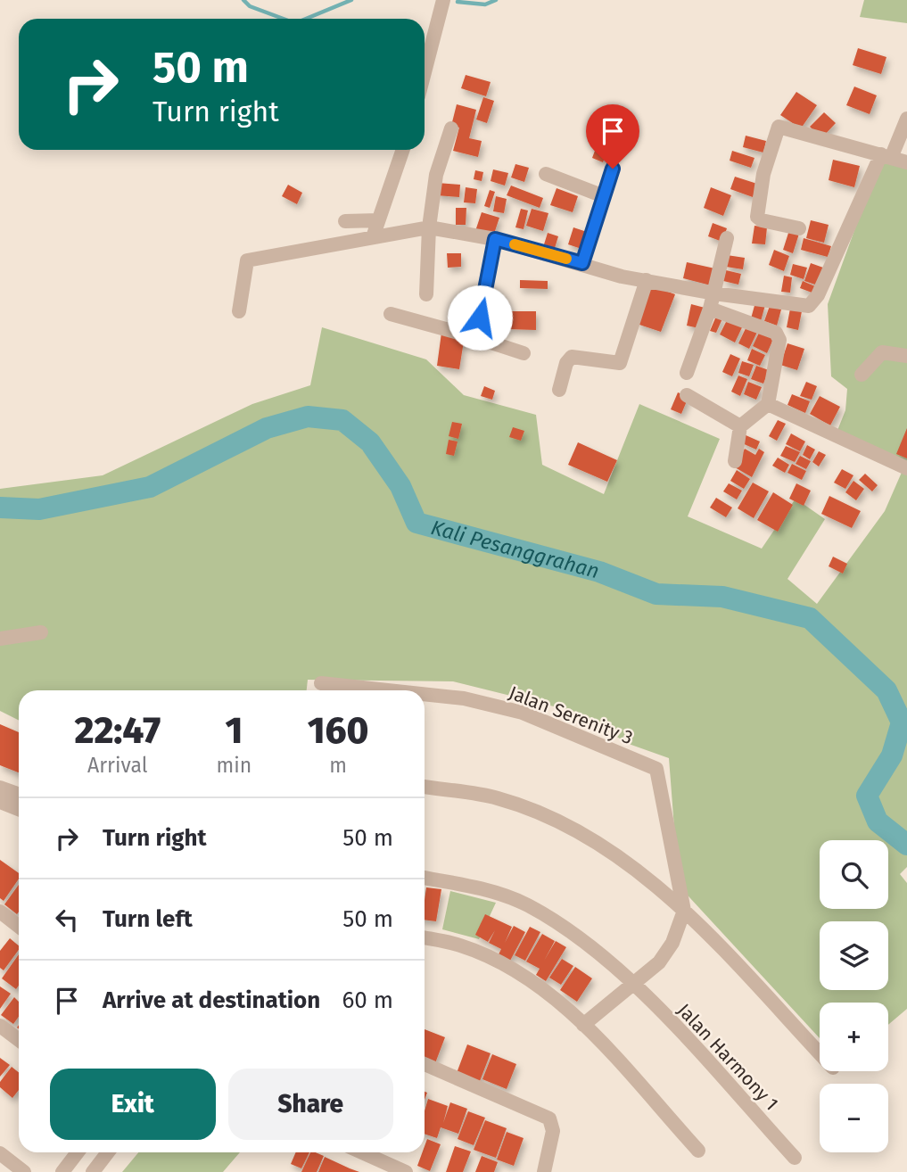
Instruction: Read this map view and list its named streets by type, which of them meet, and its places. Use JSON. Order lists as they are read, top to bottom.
{
  "streets": {
    "street": ["Jalan Serenity 3", "Jalan Harmony 1"]
  },
  "water": ["Kali Pesanggrahan"],
  "page": {
    "turn": ["50 m", "Turn right"],
    "eta": [
      "22:47",
      "Arrival",
      "1",
      "min",
      "160",
      "m"
    ],
    "list": [
      {
        "name": "Turn right",
        "value": "50 m"
      },
      {
        "name": "Turn left",
        "value": "50 m"
      },
      {
        "name": "Arrive at destination",
        "value": "60 m"
      }
    ],
    "map_buttons": ["+", "−"],
    "buttons": ["Exit", "Share"]
  }
}
